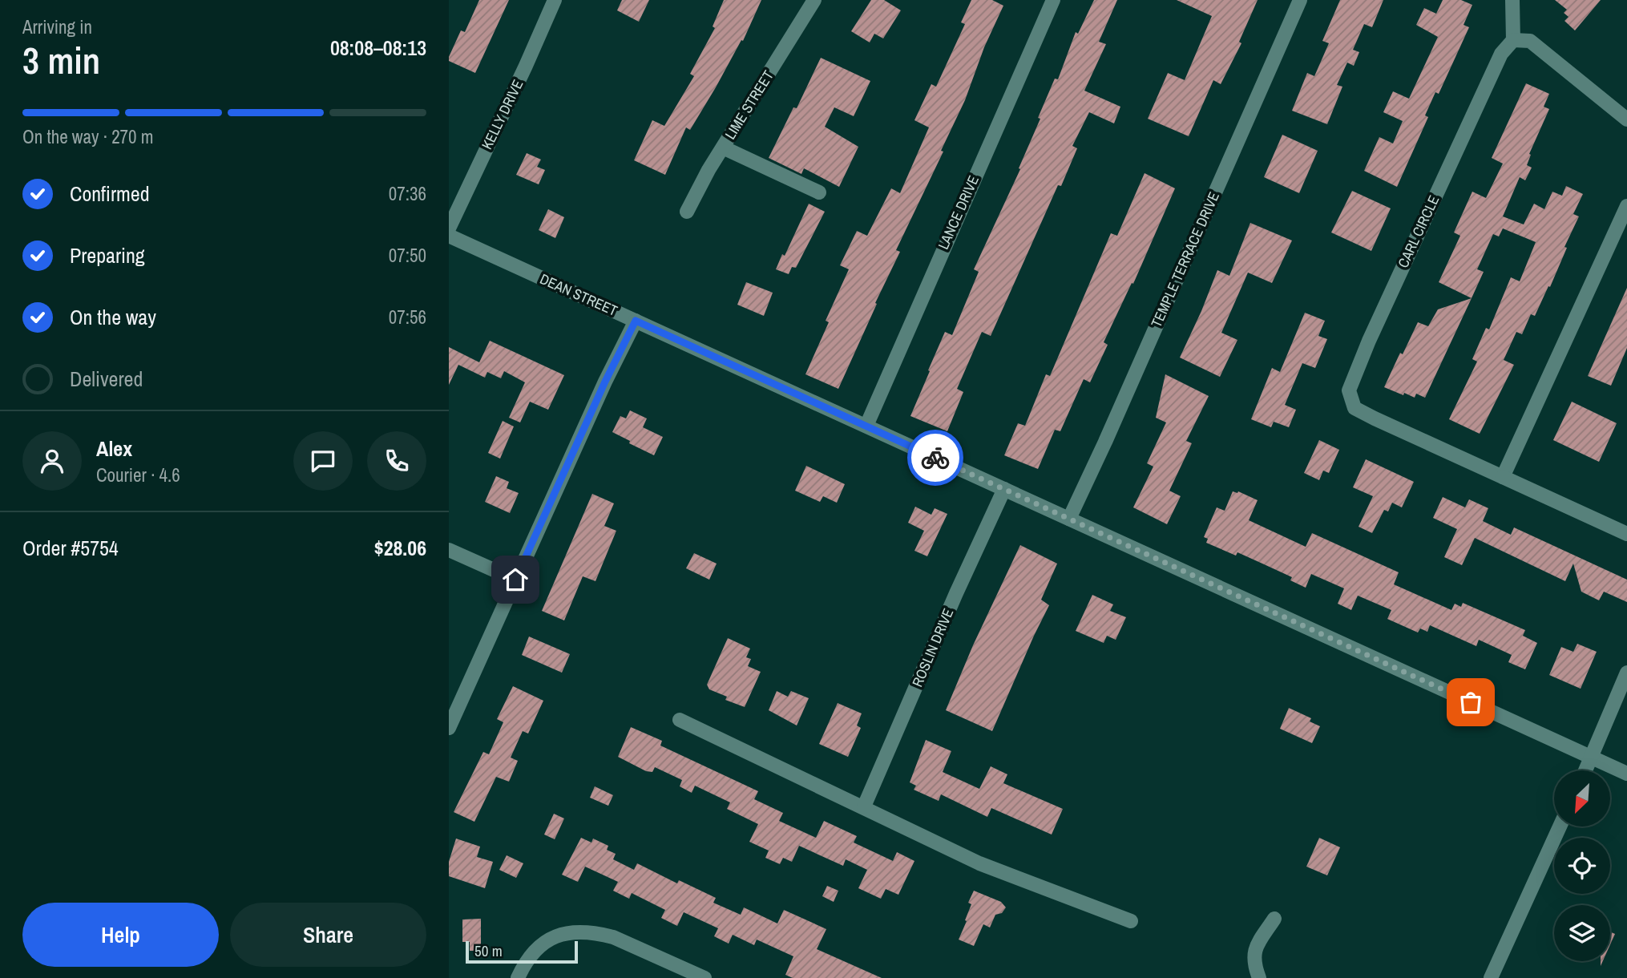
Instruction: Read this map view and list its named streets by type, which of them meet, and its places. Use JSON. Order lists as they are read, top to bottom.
{
  "streets": {
    "street": [
      "LIME STREET",
      "KELLY DRIVE",
      "LANCE DRIVE",
      "CARL CIRCLE",
      "TEMPLE TERRACE DRIVE",
      "DEAN STREET",
      "ROSLIN DRIVE"
    ]
  },
  "crossings": [
    ["LANCE DRIVE", "DEAN STREET"],
    ["TEMPLE TERRACE DRIVE", "DEAN STREET"],
    ["DEAN STREET", "ROSLIN DRIVE"]
  ],
  "scale_bar": "50 m",
  "north": "bottom left",
  "page": {
    "heading": ["3 min", "Arriving in", "08:08–08:13"],
    "panel": [
      "Alex",
      "Courier · 4.6",
      "Order #5754",
      "$28.06"
    ],
    "bar": "On the way · 270 m",
    "list": [
      ["Confirmed", "07:36"],
      ["Preparing", "07:50"],
      ["On the way", "07:56"],
      "Delivered"
    ],
    "buttons": ["Help", "Share"],
    "scale": "50 m"
  }
}
